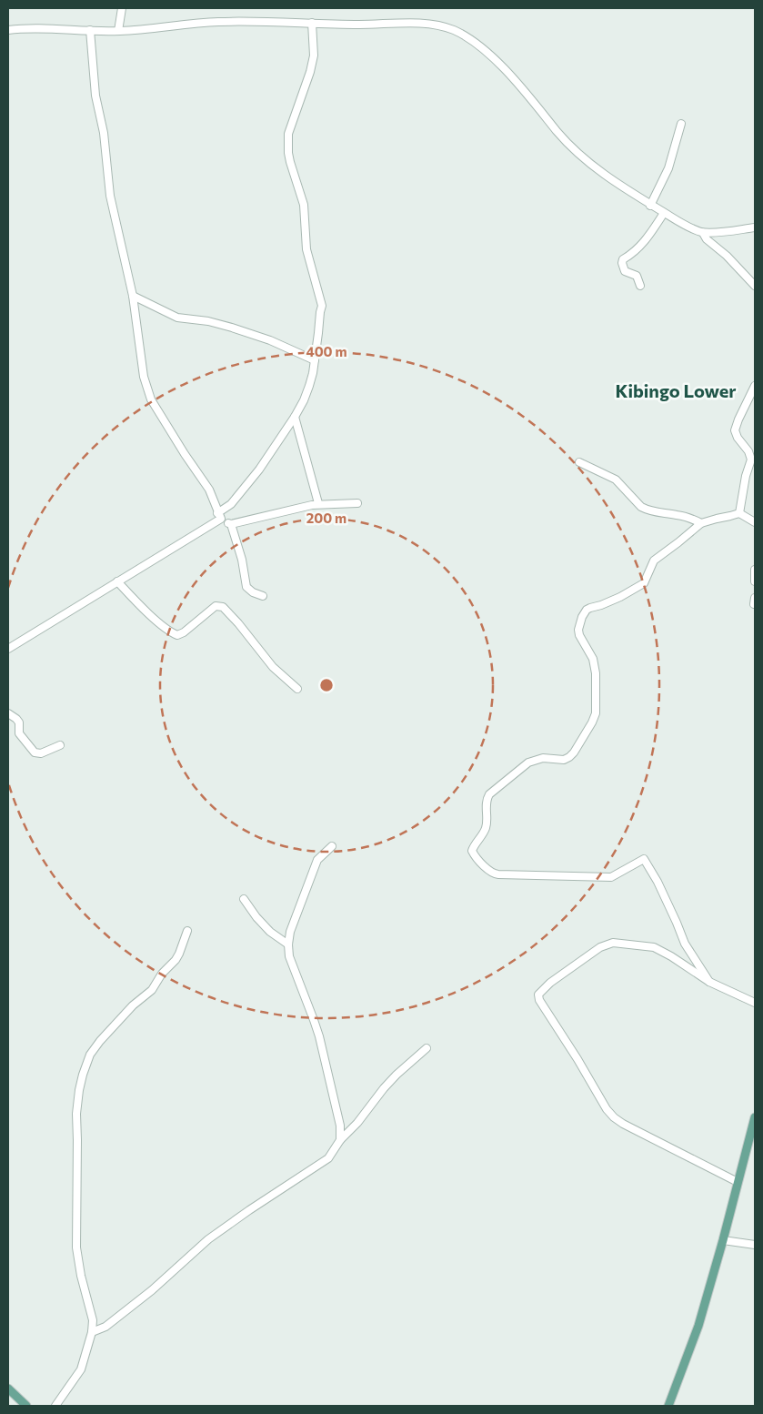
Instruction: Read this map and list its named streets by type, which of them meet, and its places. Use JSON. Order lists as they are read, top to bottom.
{
  "districts": ["Kibingo Lower"],
  "rings": ["400 m", "200 m"]
}
